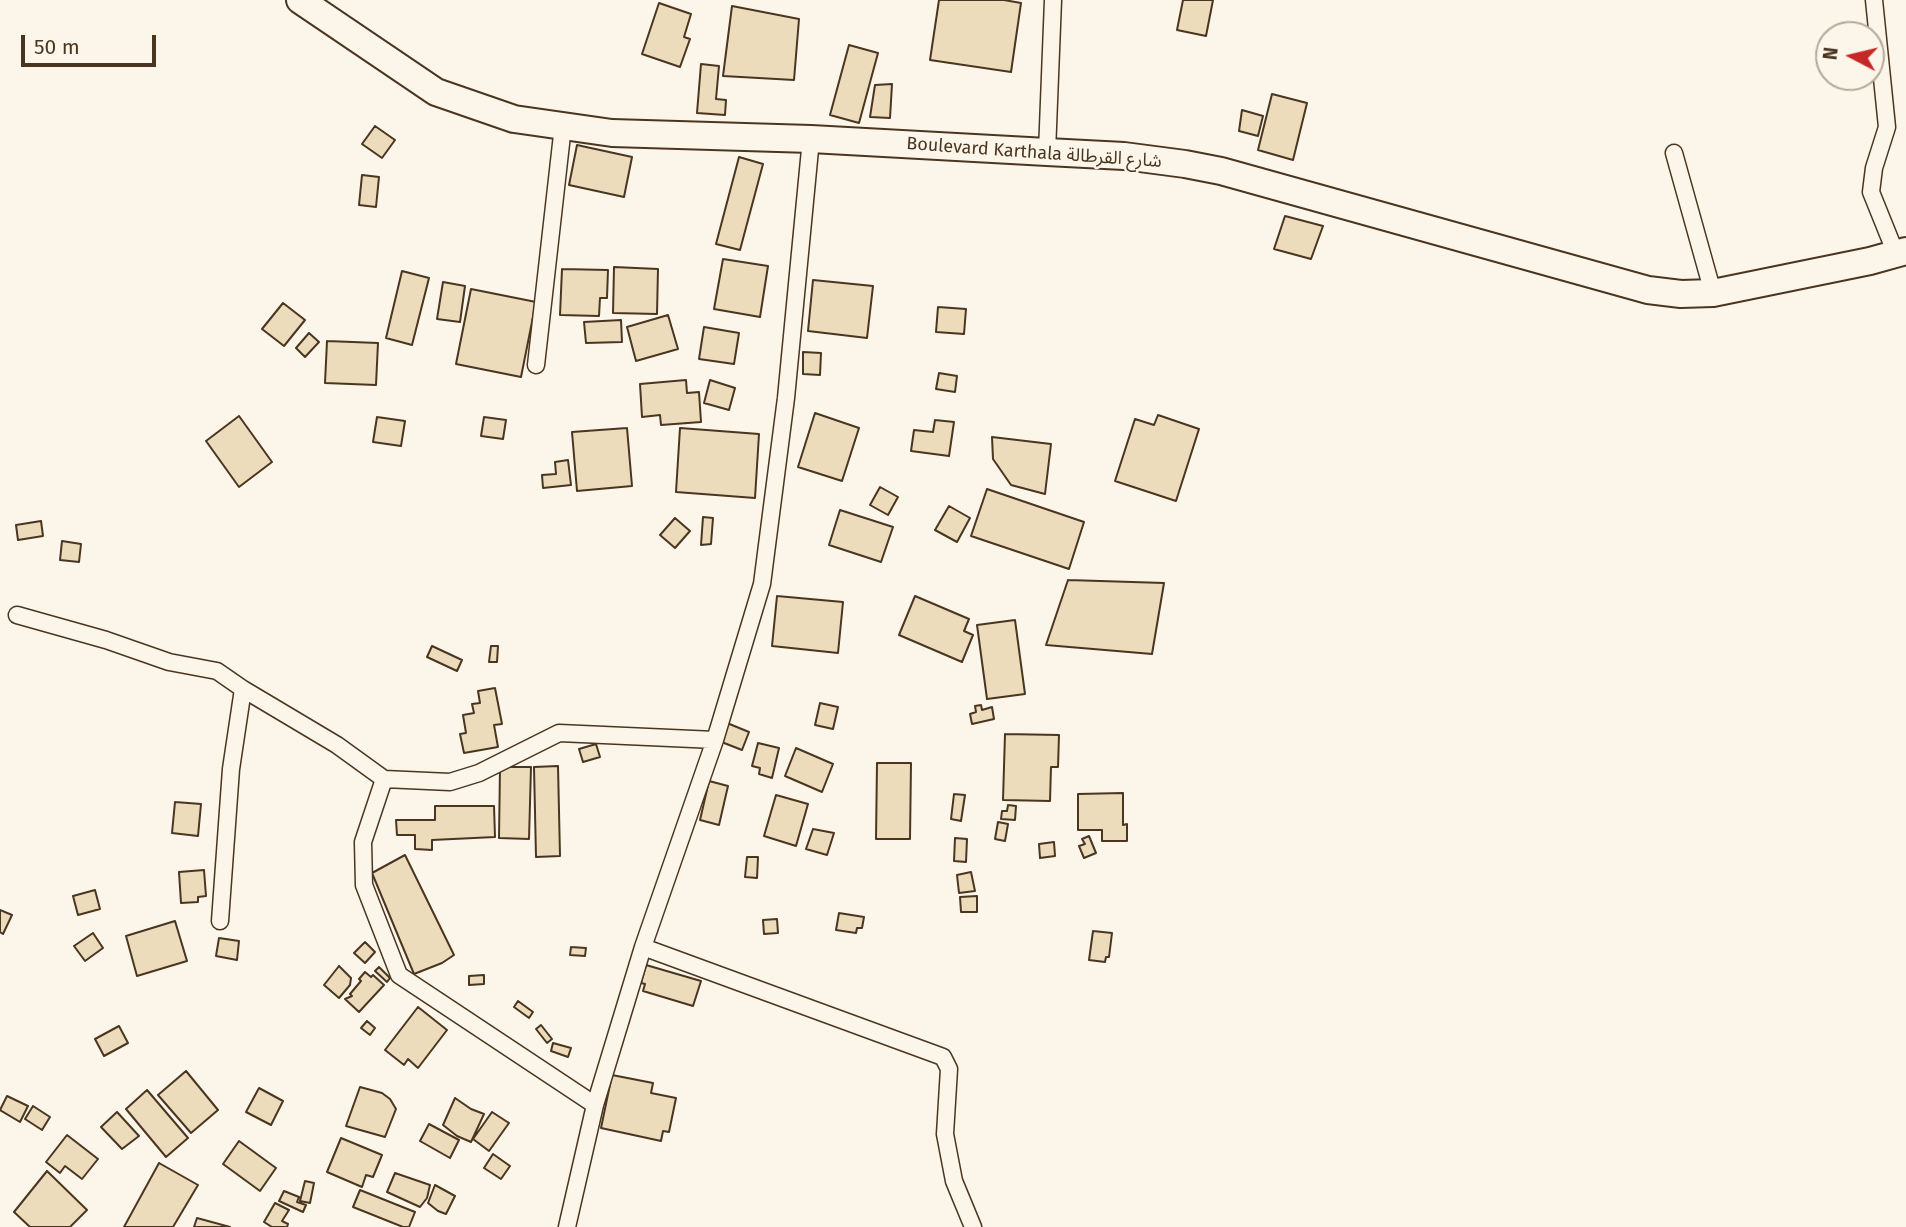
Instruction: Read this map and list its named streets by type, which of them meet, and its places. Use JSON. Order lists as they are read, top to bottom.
{
  "streets": {
    "main road": ["Boulevard Karthala شارع القرطالة"]
  },
  "scale_bar": "50 m",
  "north": "left"
}
